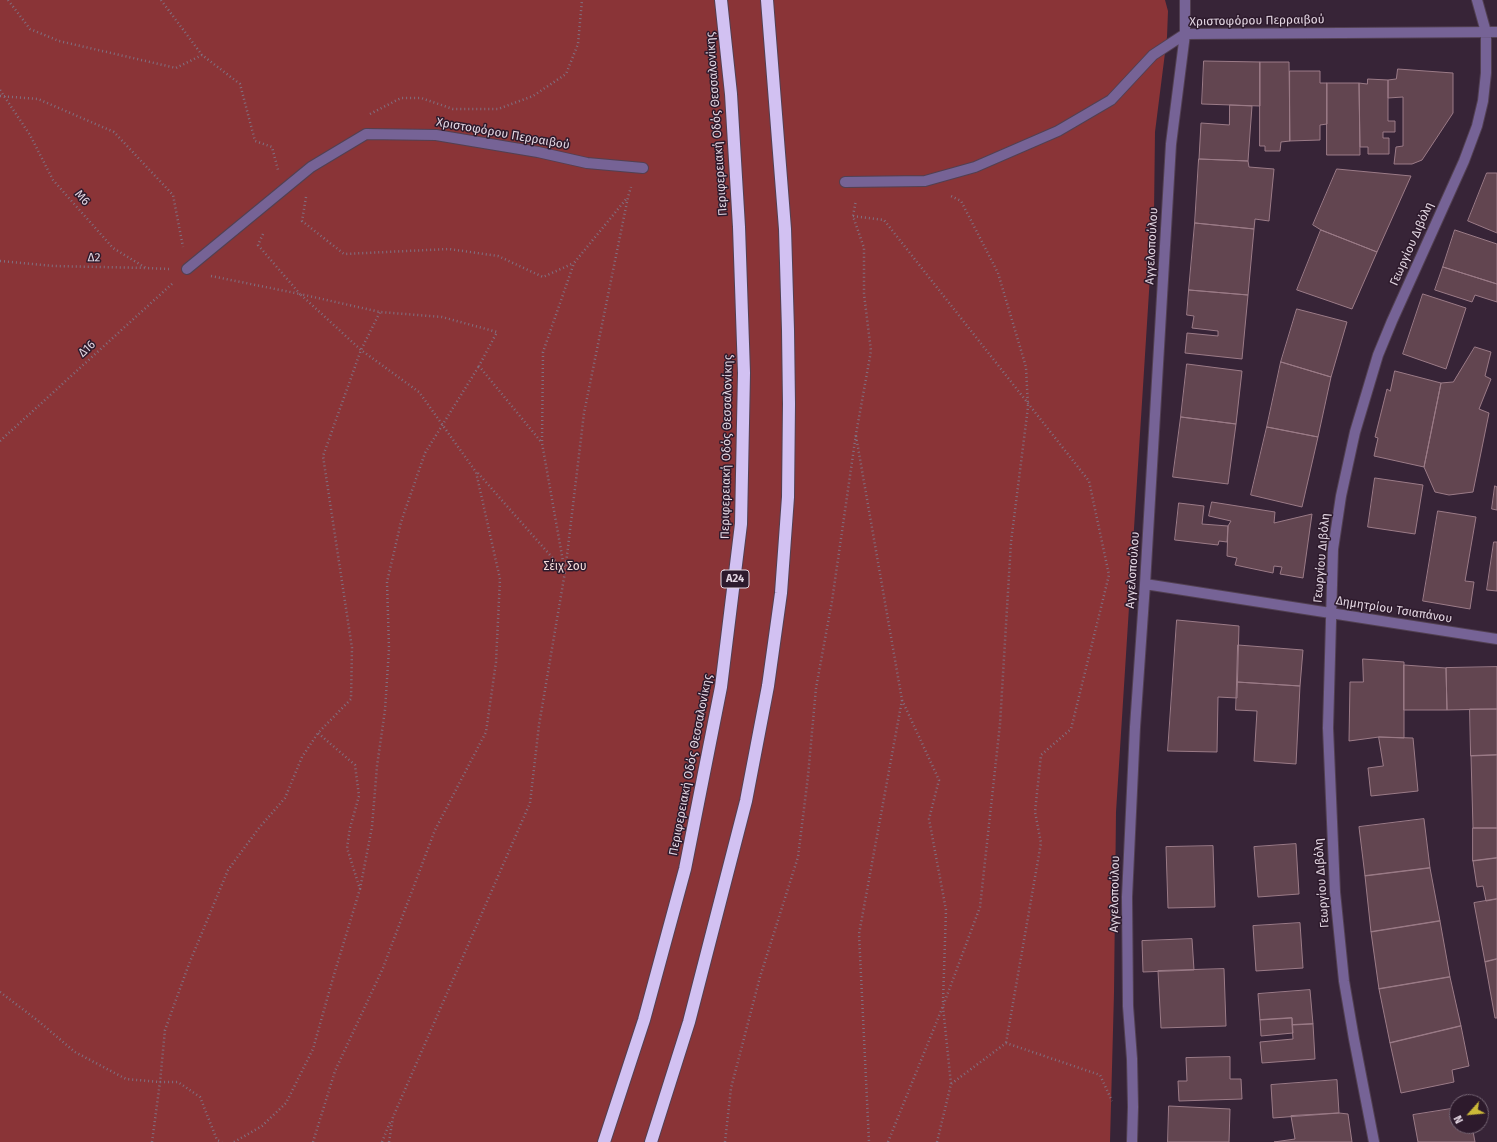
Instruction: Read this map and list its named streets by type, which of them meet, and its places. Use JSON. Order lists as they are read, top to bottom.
{
  "streets": {
    "highway": ["Περιφερειακή Οδός Θεσσαλονίκης", "Α24"],
    "street": [
      "Χριστοφόρου Περραιβού",
      "Γεωργίου Διβόλη",
      "Αγγελοπούλου",
      "Δημητρίου Τσιαπάνου"
    ],
    "path": ["Μ6", "Δ2", "Δ16"]
  },
  "crossings": [
    ["Χριστοφόρου Περραιβού", "Μ6"],
    ["Χριστοφόρου Περραιβού", "Γεωργίου Διβόλη"],
    ["Χριστοφόρου Περραιβού", "Αγγελοπούλου"],
    ["Χριστοφόρου Περραιβού", "Δ2"],
    ["Χριστοφόρου Περραιβού", "Δ16"],
    ["Μ6", "Δ2"],
    ["Μ6", "Δ16"],
    ["Γεωργίου Διβόλη", "Δημητρίου Τσιαπάνου"],
    ["Αγγελοπούλου", "Δημητρίου Τσιαπάνου"],
    ["Δ2", "Δ16"]
  ],
  "parks": ["Σέιχ Σου"],
  "north": "bottom left"
}
